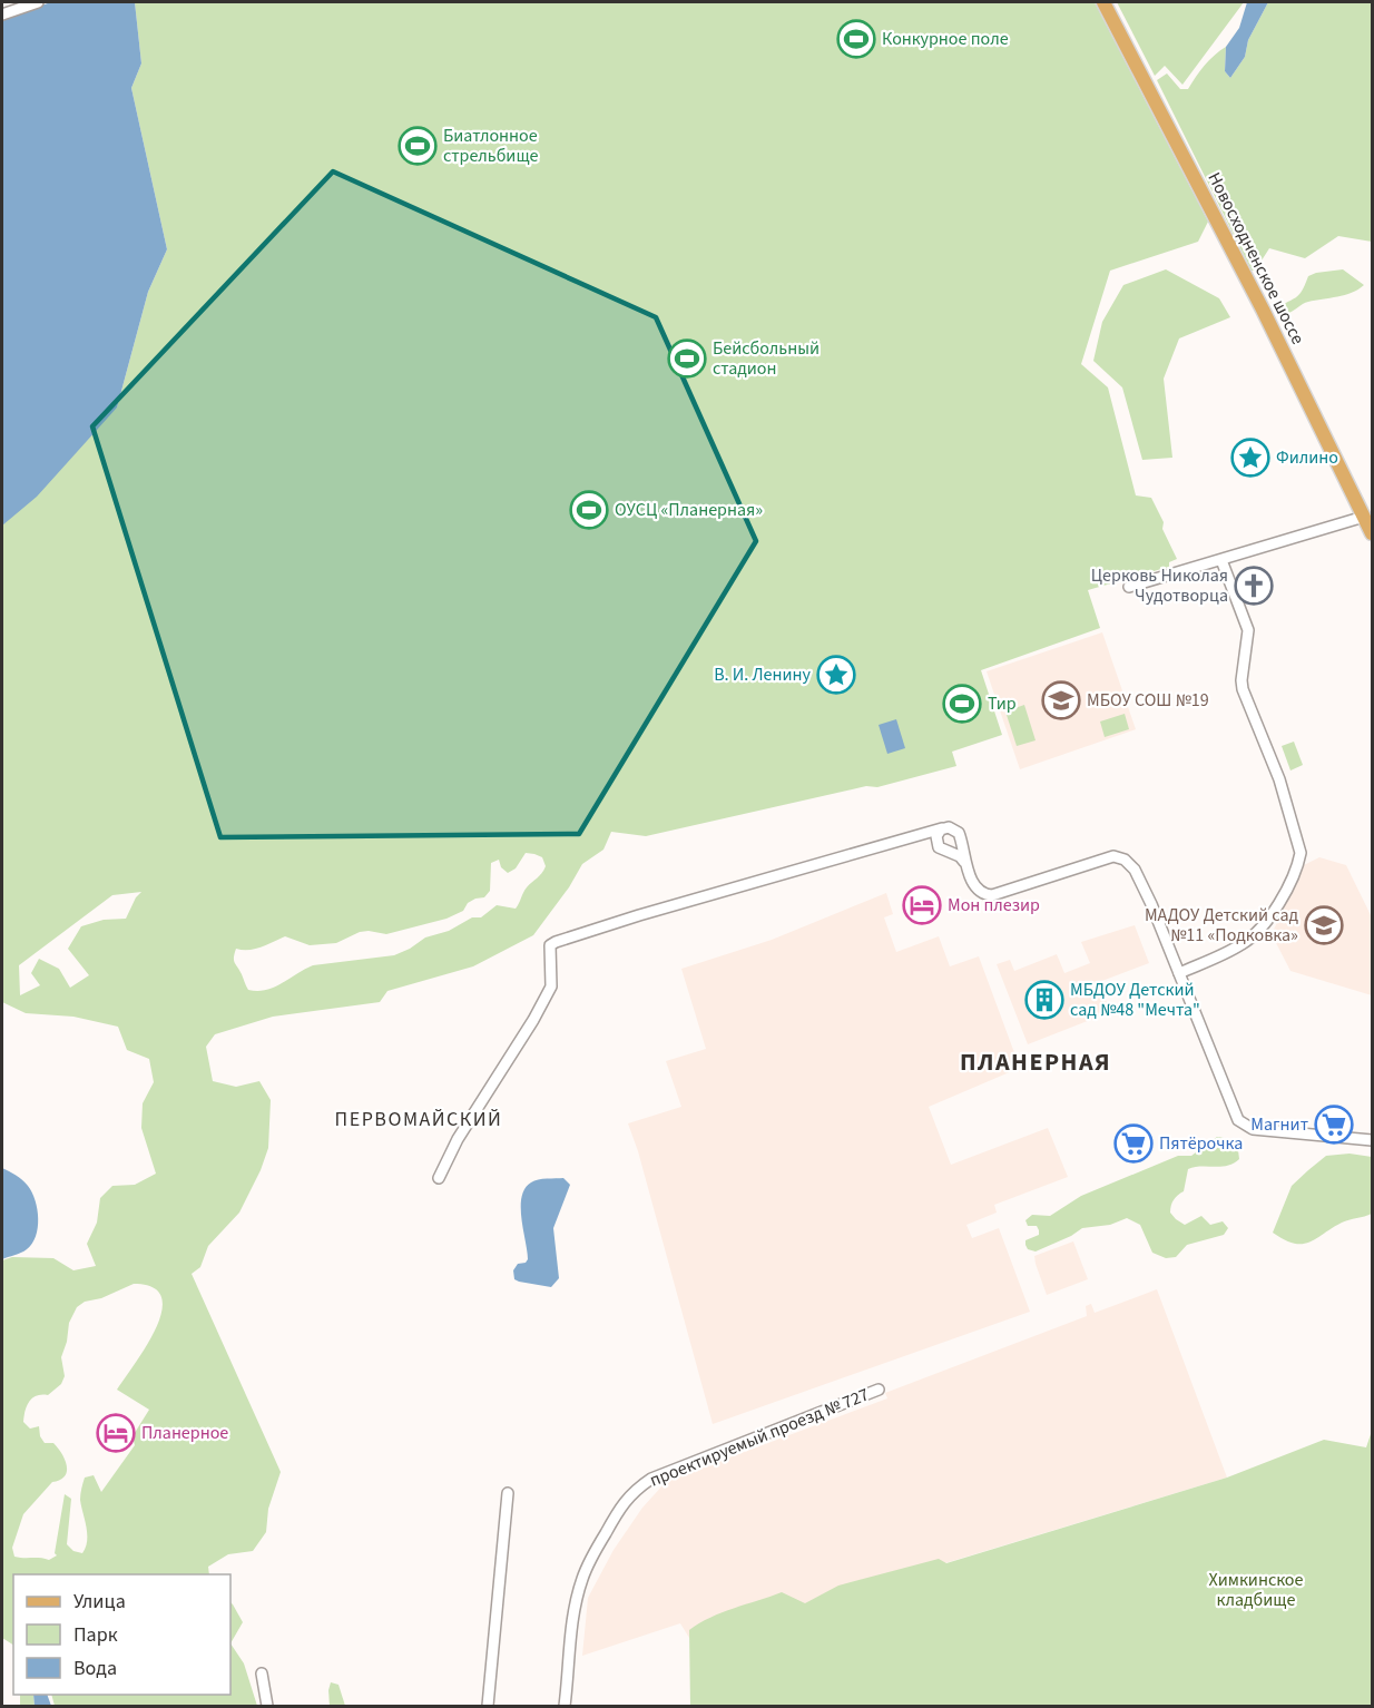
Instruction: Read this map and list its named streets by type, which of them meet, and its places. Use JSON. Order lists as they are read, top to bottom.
{
  "streets": {
    "main road": ["Новосходненское шоссе"],
    "street": ["проектируемый проезд № 727"]
  },
  "districts": ["ПЛАНЕРНАЯ", "ПЕРВОМАЙСКИЙ"],
  "parks": ["Химкинское кладбище"],
  "places": {
    "sports": [
      "Конкурное поле",
      "Биатлонное стрельбище",
      "Бейсбольный стадион",
      "ОУСЦ «Планерная»",
      "Тир"
    ],
    "place": ["Филино", "В. И. Ленину"],
    "church": ["Церковь Николая Чудотворца"],
    "school or university": ["МБОУ СОШ №19", "МАДОУ Детский сад №11 «Подковка»"],
    "hotel": ["Мон плезир", "Планерное"],
    "building": ["МБДОУ Детский сад №48 \"Мечта\""],
    "supermarket": ["Магнит", "Пятёрочка"]
  },
  "legend": ["Улица", "Парк", "Вода"]
}
